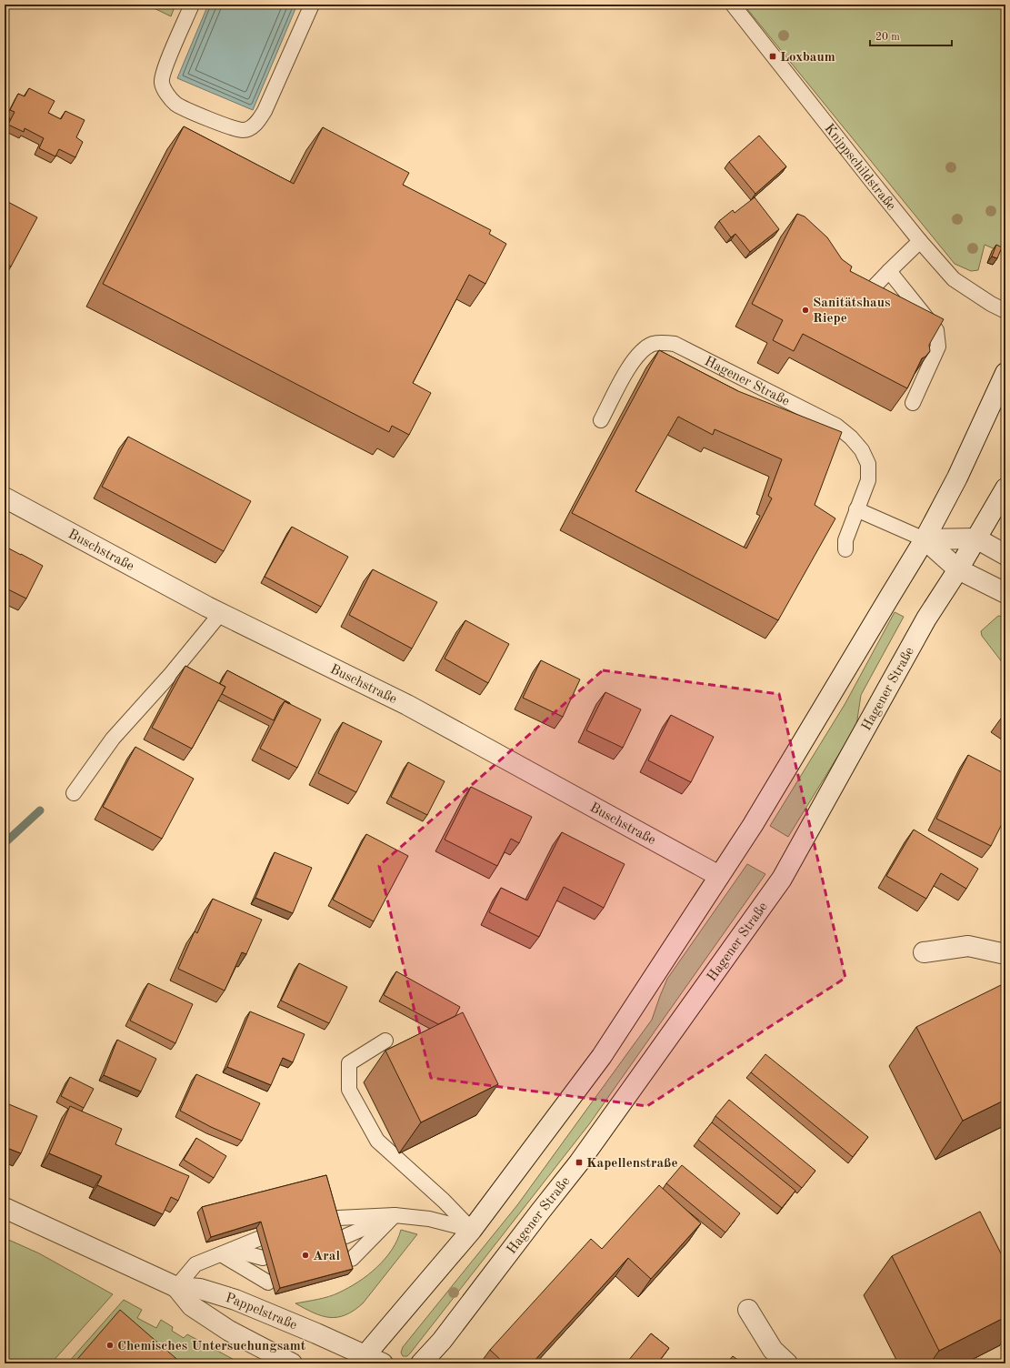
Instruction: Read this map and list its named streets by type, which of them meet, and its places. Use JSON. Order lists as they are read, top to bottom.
{
  "streets": {
    "main road": ["Hagener Straße", "Buschstraße", "Pappelstraße"],
    "lane": ["Knippschildstraße"]
  },
  "places": {
    "transit": ["Loxbaum", "Kapellenstraße"],
    "other": ["Sanitätshaus Riepe", "Aral", "Chemisches Untersuchungsamt"]
  },
  "scale_bar": "20 m"
}
